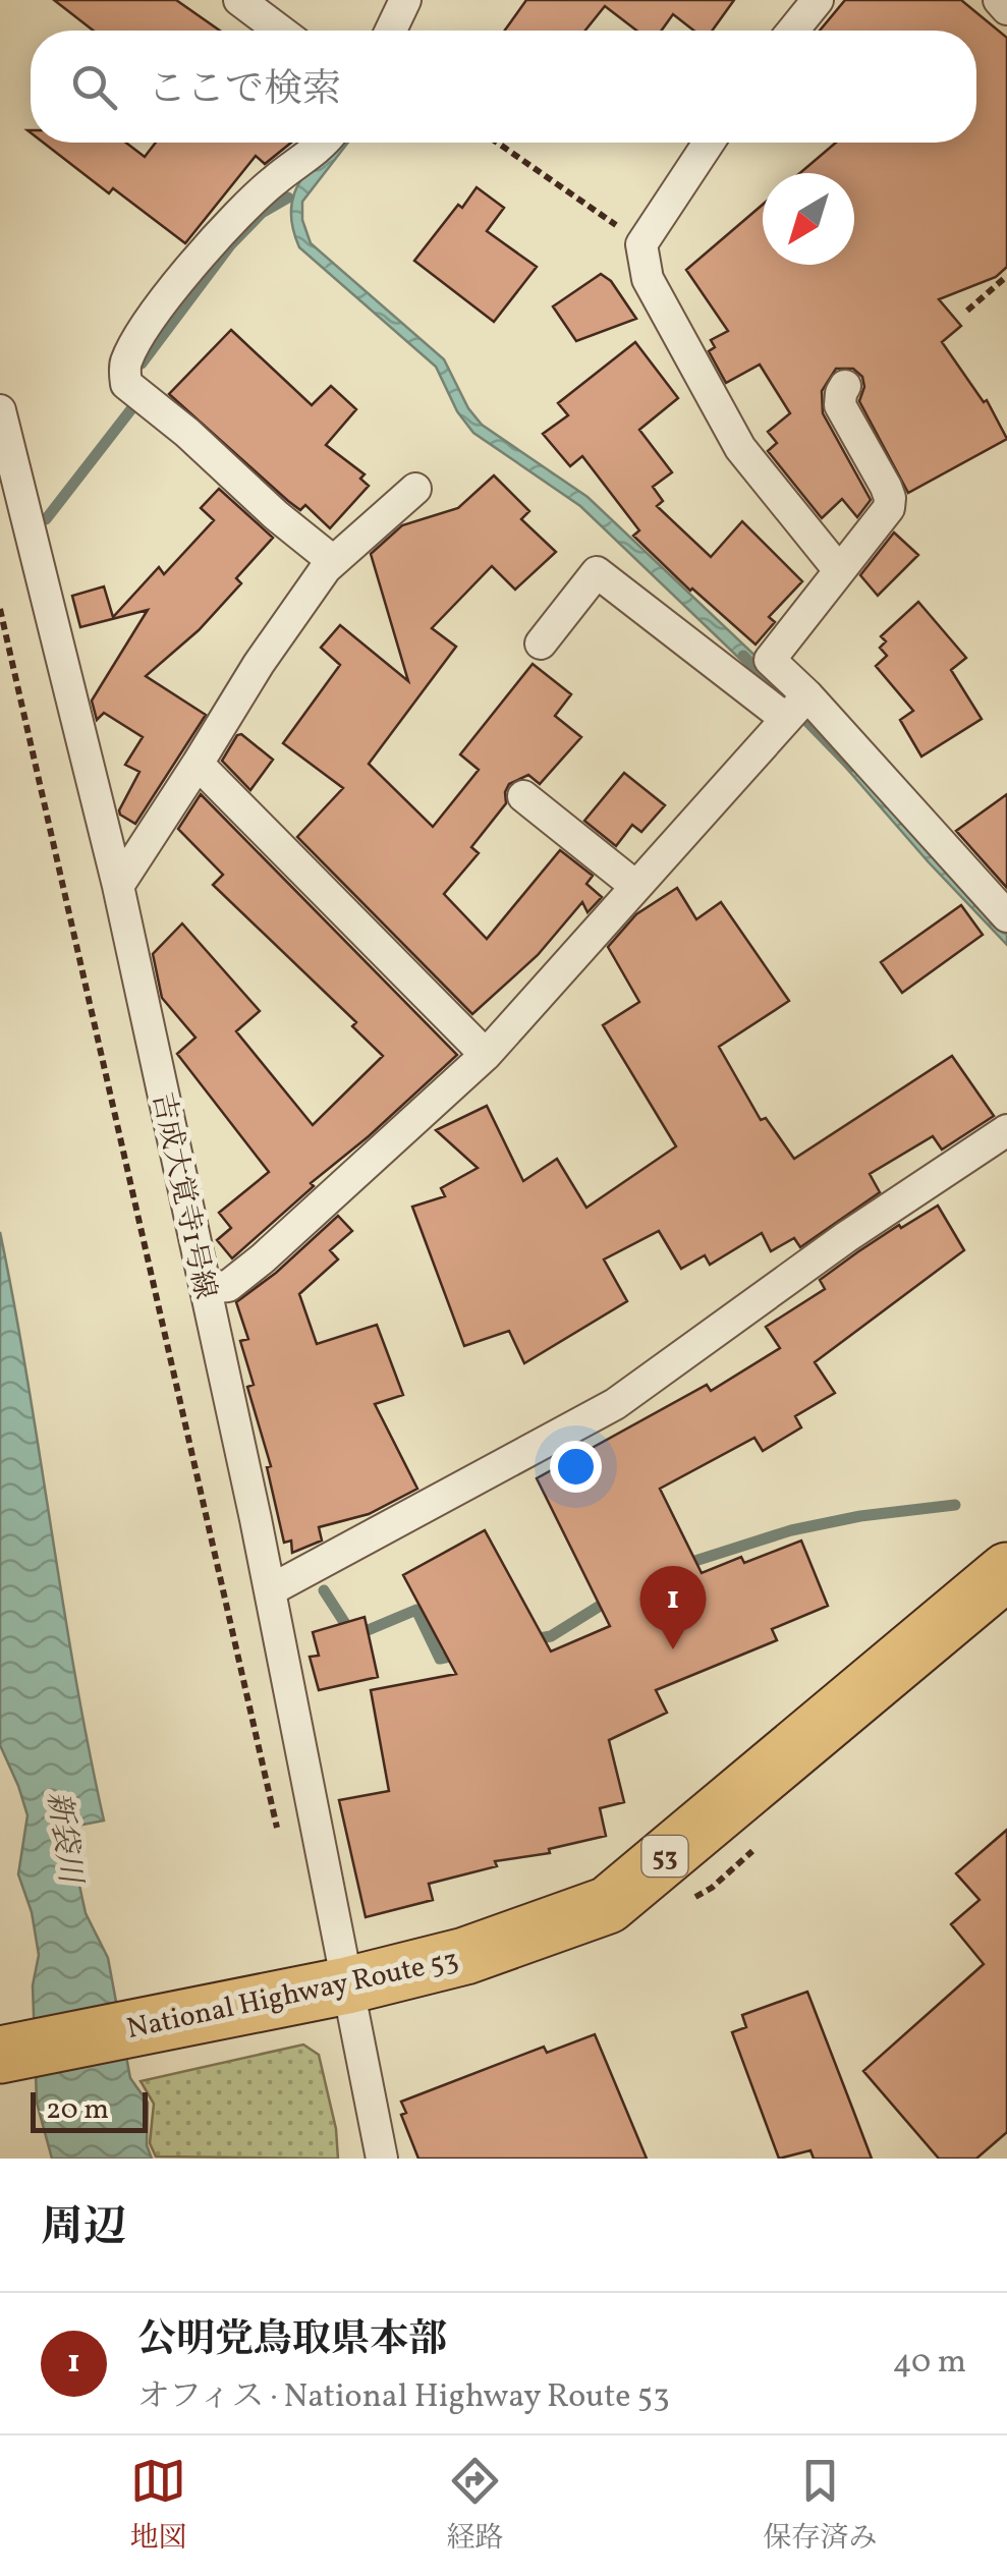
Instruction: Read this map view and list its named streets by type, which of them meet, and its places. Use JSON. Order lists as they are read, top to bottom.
{
  "streets": {
    "highway": ["53", "National Highway Route 53"],
    "street": ["吉成大覚寺1号線"]
  },
  "crossings": [
    ["吉成大覚寺1号線", "National Highway Route 53"]
  ],
  "water": ["新袋川"],
  "scale_bar": "20 m",
  "north": "bottom left",
  "page": {
    "search": "ここで検索",
    "pins": "1",
    "scale": "20 m",
    "heading": "周辺",
    "list": [
      {
        "mark": "1",
        "name": "公明党鳥取県本部",
        "note": "オフィス · National Highway Route 53",
        "value": "40 m"
      }
    ],
    "nav": ["地図", "経路", "保存済み"]
  }
}
